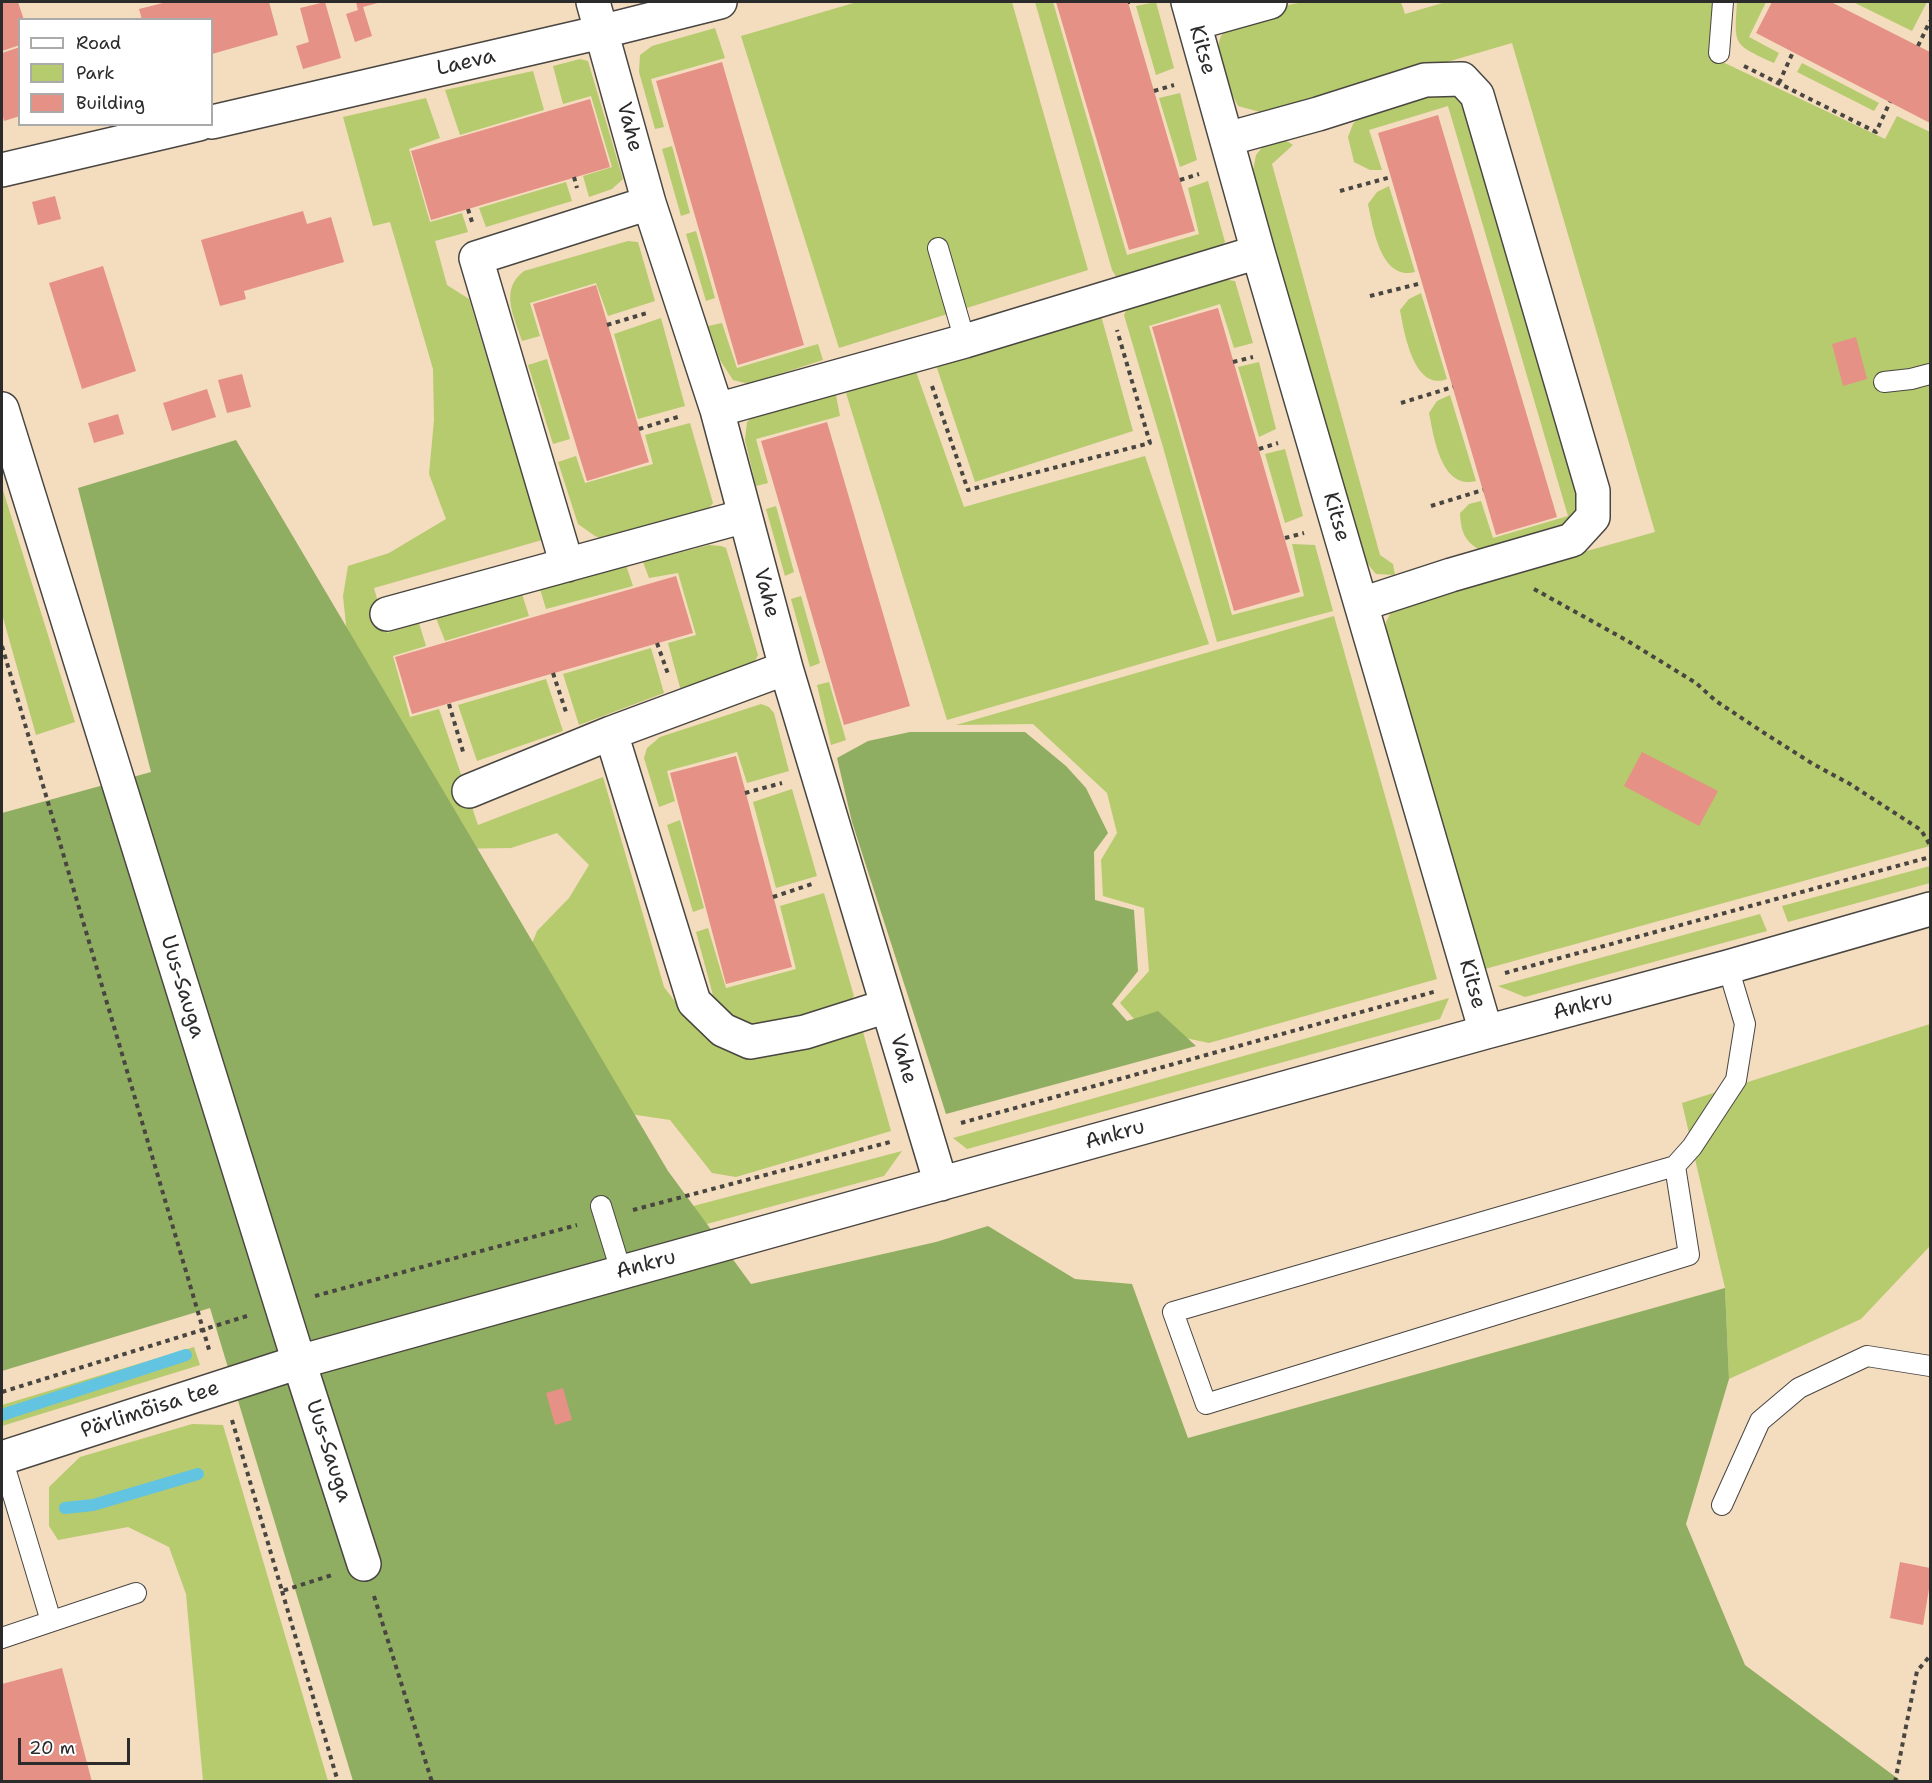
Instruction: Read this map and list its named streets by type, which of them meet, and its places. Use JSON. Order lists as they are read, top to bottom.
{
  "streets": {
    "street": [
      "Kitse",
      "Laeva",
      "Vahe",
      "Uus-Sauga",
      "Ankru",
      "Pärlimõisa tee"
    ]
  },
  "crossings": [
    ["Kitse", "Ankru"],
    ["Laeva", "Vahe"],
    ["Vahe", "Ankru"],
    ["Uus-Sauga", "Ankru"],
    ["Uus-Sauga", "Pärlimõisa tee"],
    ["Ankru", "Pärlimõisa tee"]
  ],
  "legend": ["Road", "Park", "Building"],
  "scale_bar": "20 m"
}
